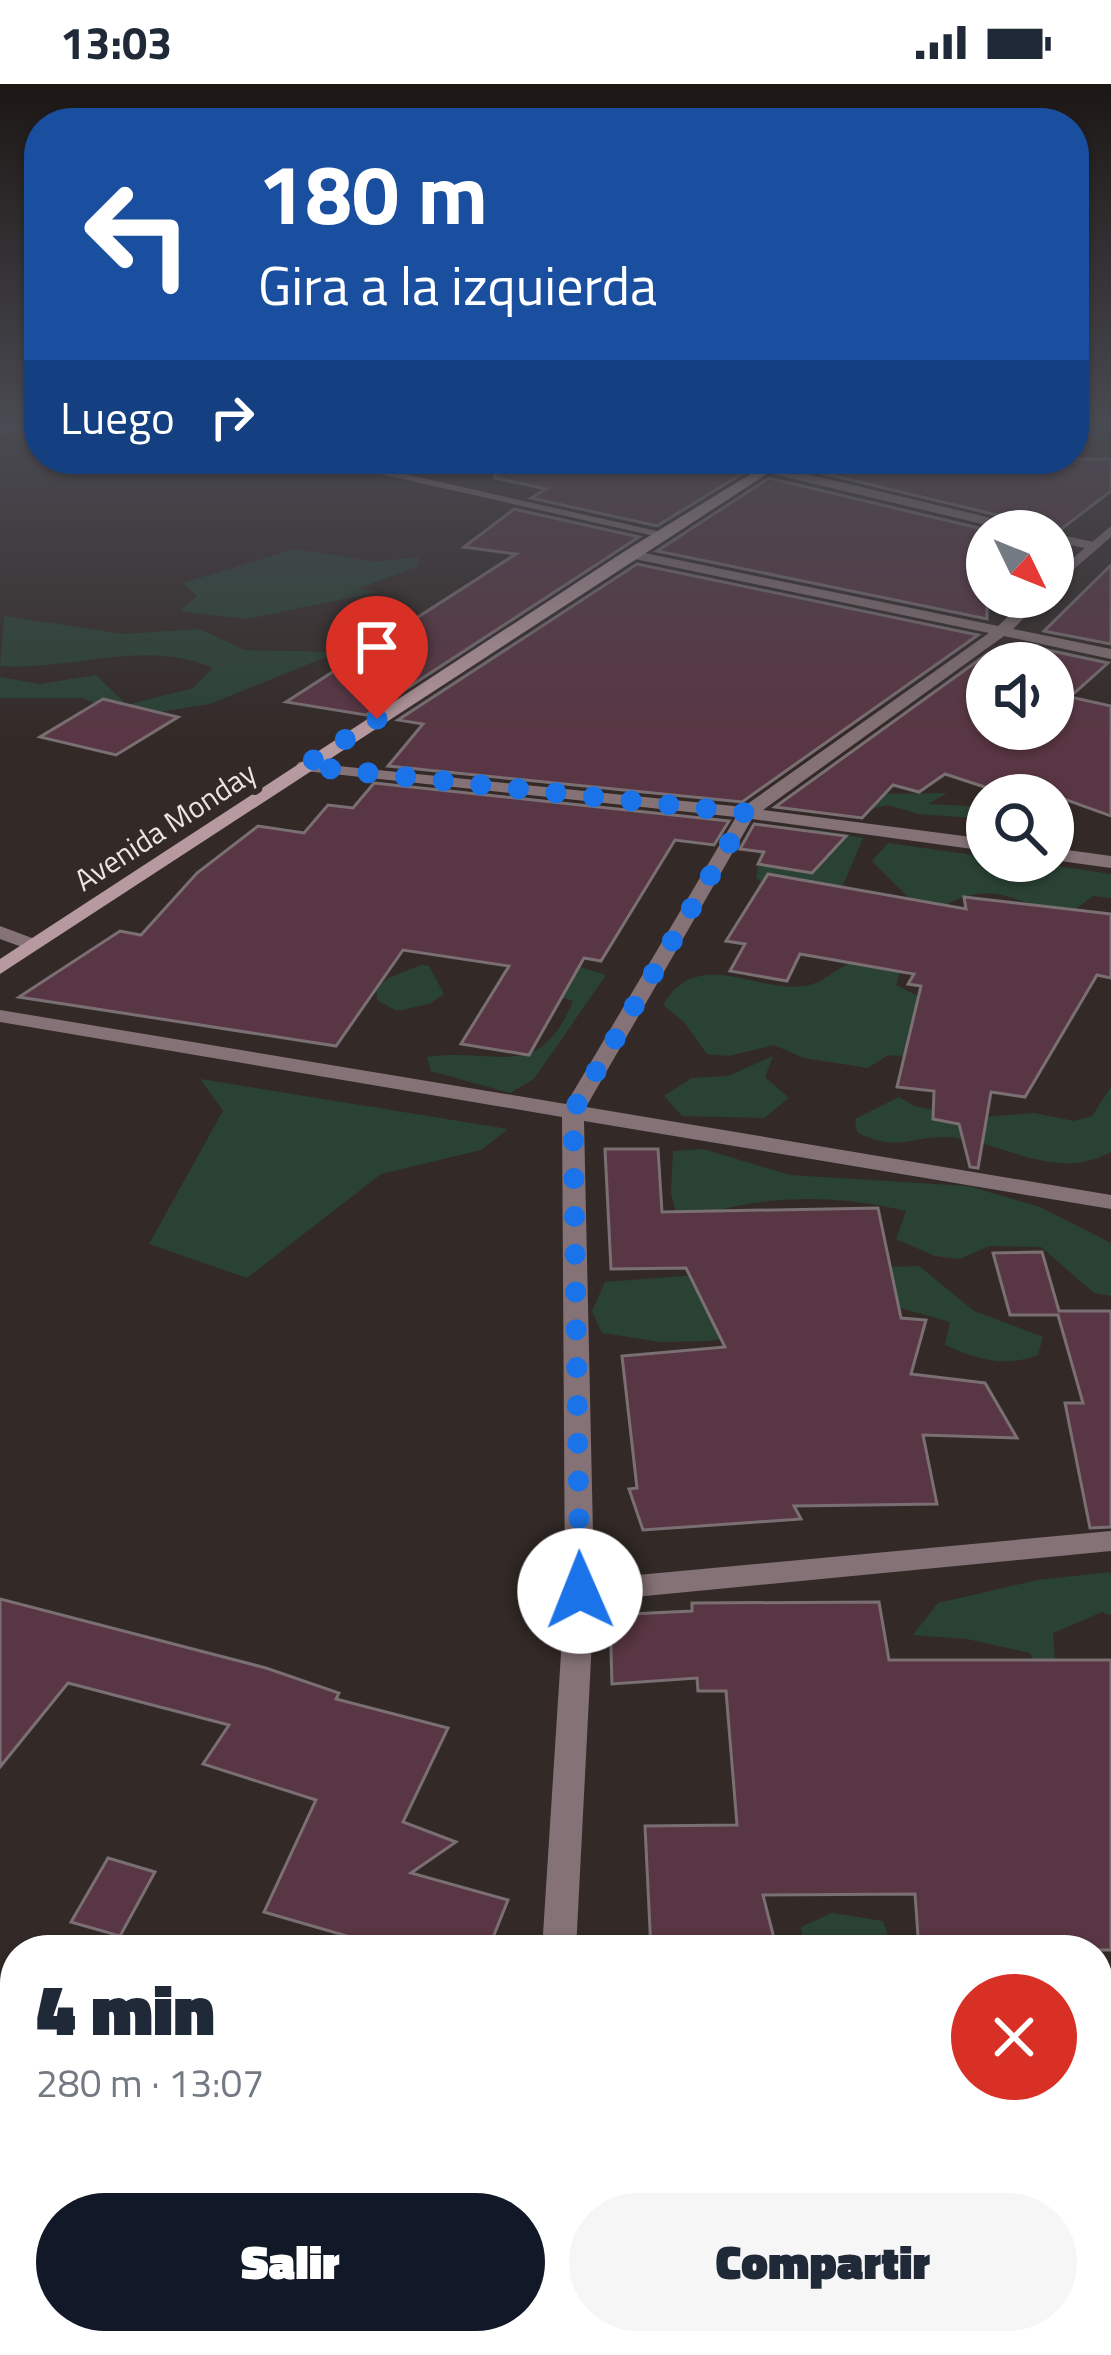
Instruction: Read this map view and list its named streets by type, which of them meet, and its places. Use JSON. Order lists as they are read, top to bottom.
{
  "streets": {
    "main road": ["Avenida Monday"]
  },
  "north": "bottom right",
  "page": {
    "status": "13:03",
    "turn": ["180 m", "Gira a la izquierda"],
    "then": "Luego",
    "heading": ["4 min", "280 m · 13:07"],
    "buttons": ["Salir", "Compartir"]
  }
}
